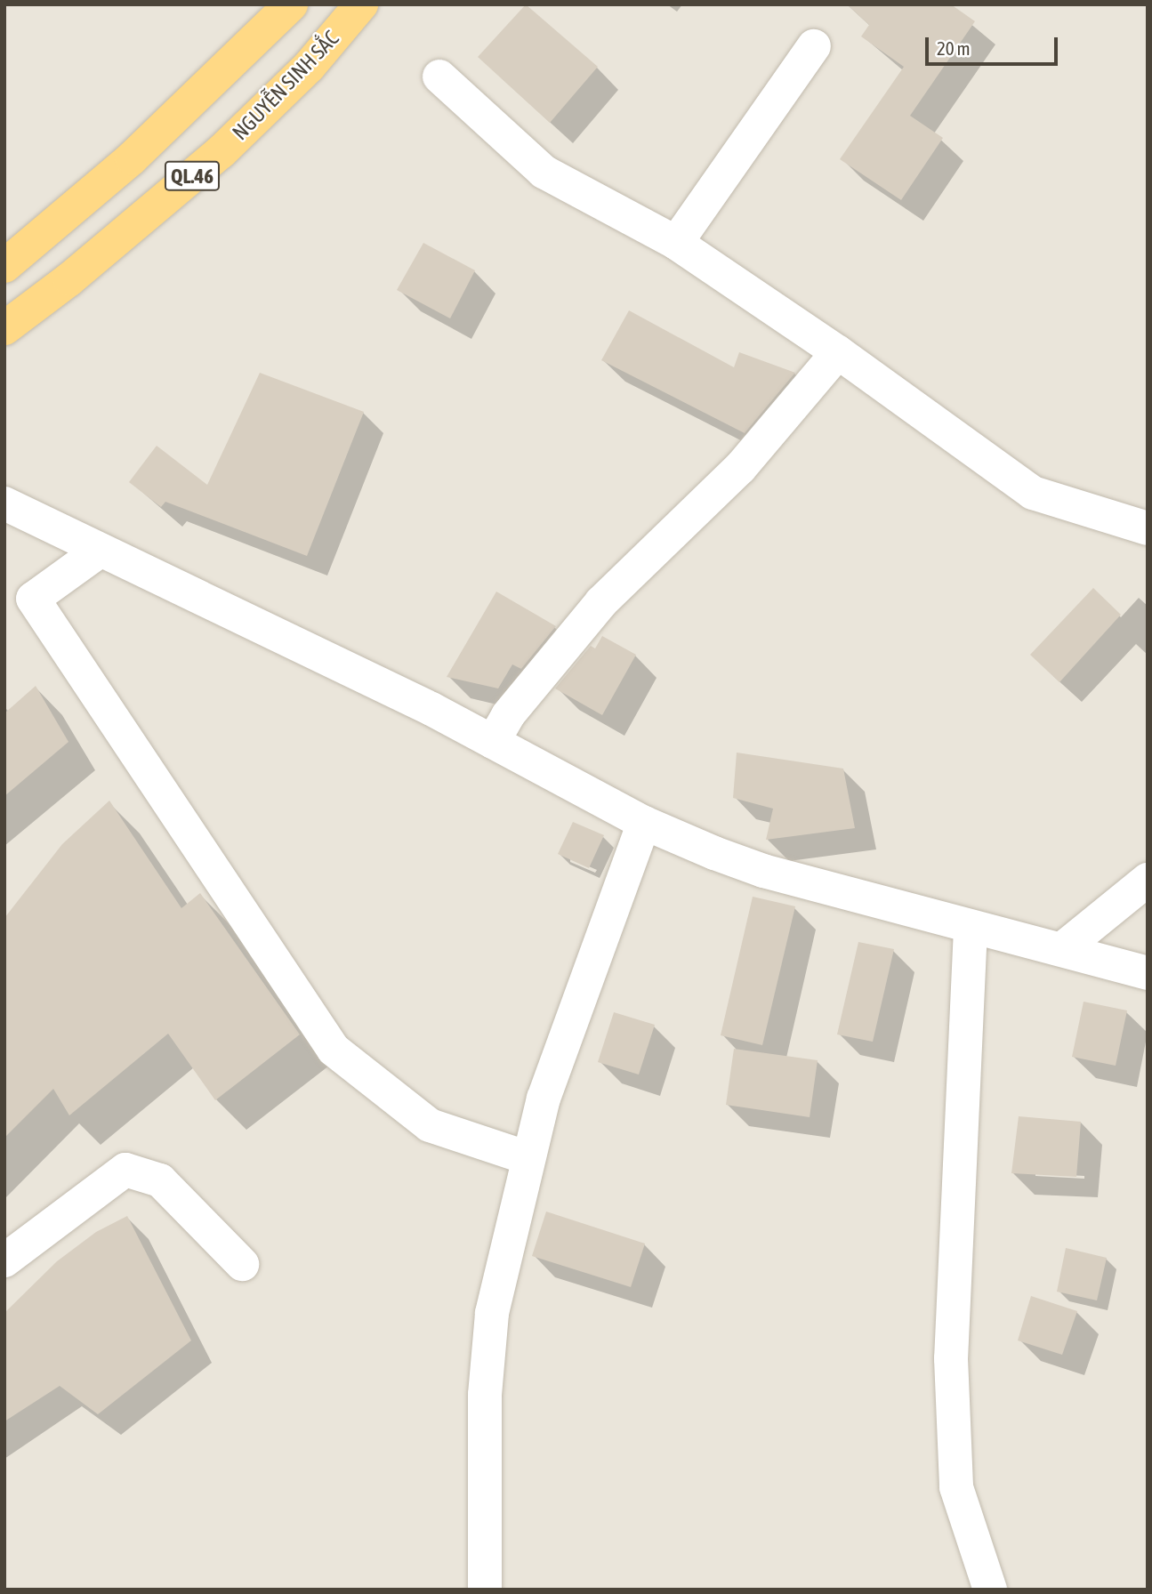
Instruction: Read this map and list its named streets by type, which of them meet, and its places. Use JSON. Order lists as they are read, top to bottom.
{
  "streets": {
    "highway": ["NGUYỄN SINH SẮC", "QL.46"]
  },
  "scale_bar": "20 m"
}
